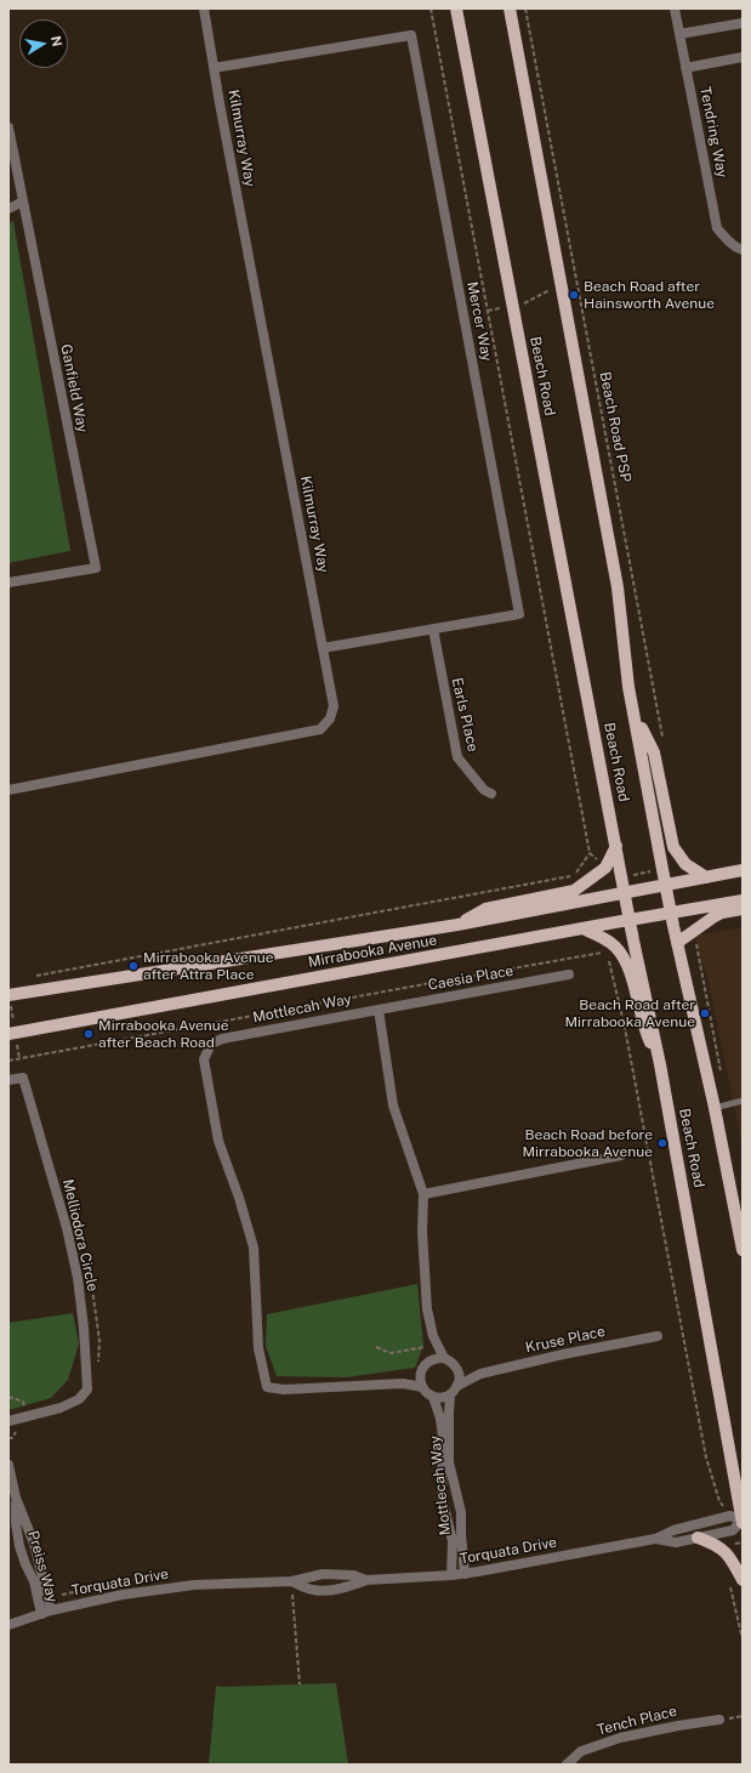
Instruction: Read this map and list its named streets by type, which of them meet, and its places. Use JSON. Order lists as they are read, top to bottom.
{
  "streets": {
    "main road": ["Beach Road", "Mirrabooka Avenue"],
    "street": [
      "Tendring Way",
      "Kilmurray Way",
      "Mercer Way",
      "Ganfield Way",
      "Earls Place",
      "Caesia Place",
      "Mottlecah Way",
      "Melliodora Circle",
      "Kruse Place",
      "Torquata Drive",
      "Preiss Way",
      "Tench Place"
    ],
    "path": ["Beach Road PSP"]
  },
  "crossings": [
    ["Kilmurray Way", "Mercer Way"],
    ["Mercer Way", "Earls Place"],
    ["Beach Road", "Mirrabooka Avenue"],
    ["Beach Road", "Torquata Drive"],
    ["Caesia Place", "Mottlecah Way"],
    ["Mottlecah Way", "Kruse Place"],
    ["Mottlecah Way", "Torquata Drive"],
    ["Torquata Drive", "Preiss Way"]
  ],
  "places": [
    "Beach Road after Hainsworth Avenue",
    "Mirrabooka Avenue after Attra Place",
    "Beach Road after Mirrabooka Avenue",
    "Mirrabooka Avenue after Beach Road",
    "Beach Road before Mirrabooka Avenue"
  ],
  "north": "right"
}
